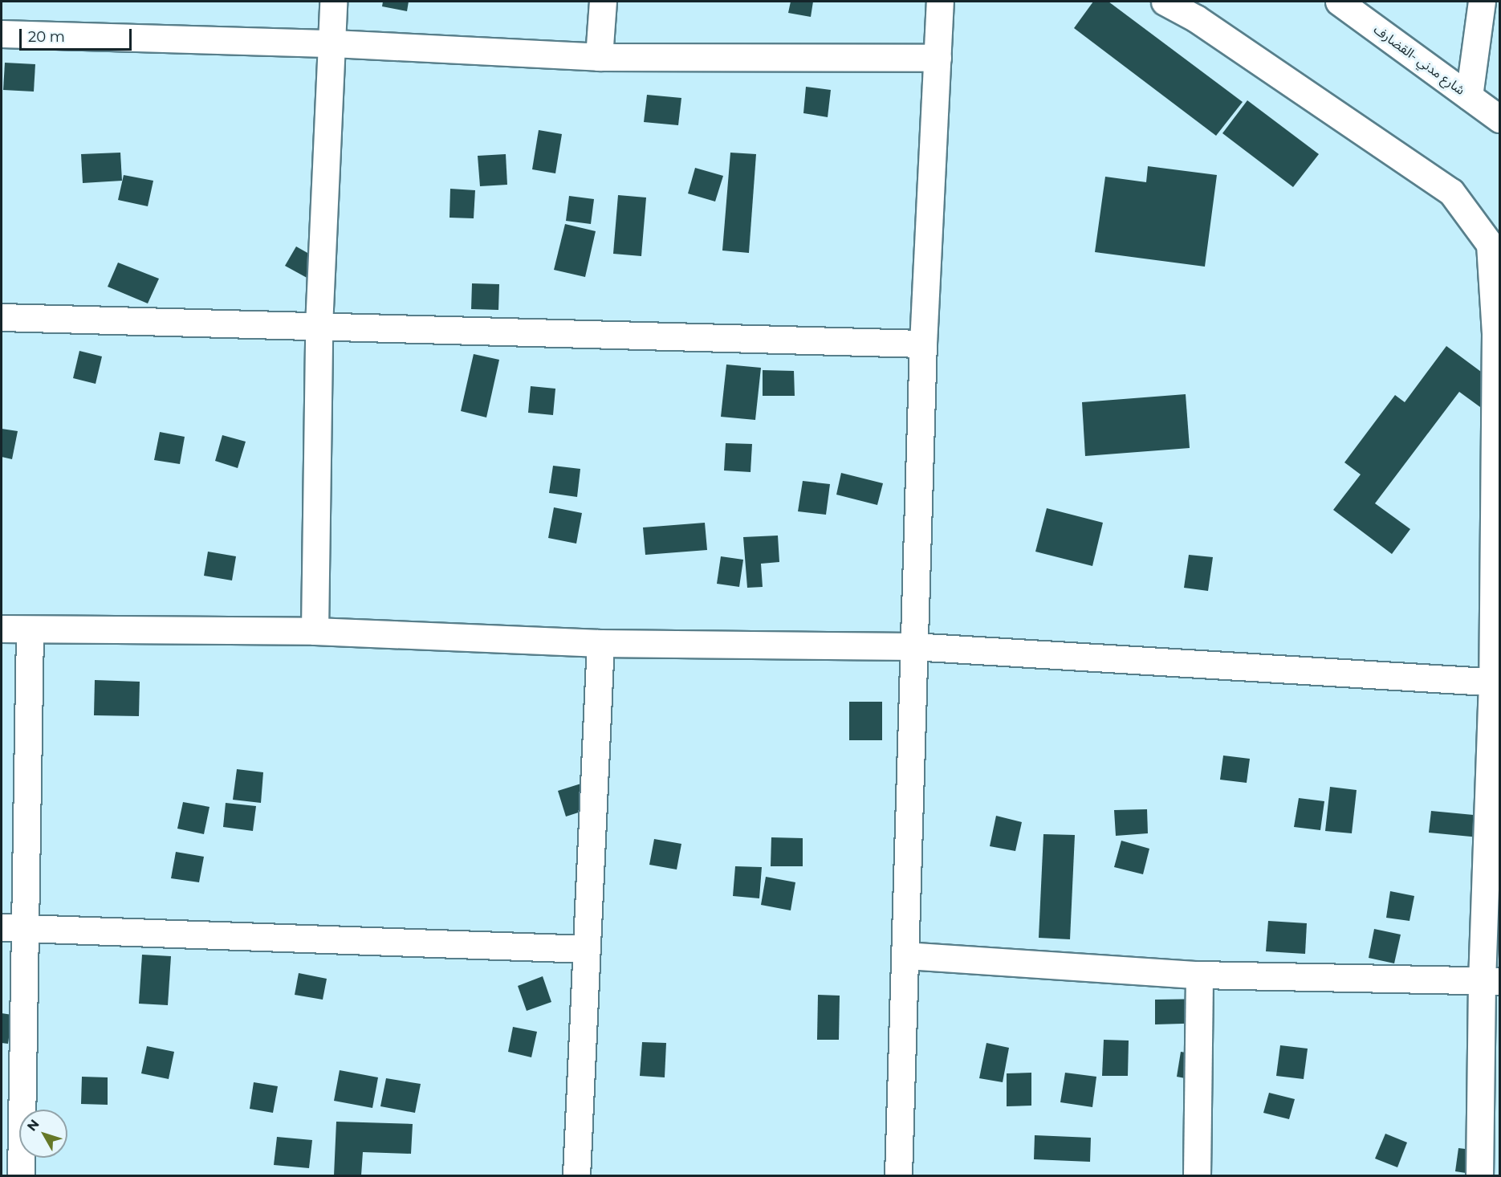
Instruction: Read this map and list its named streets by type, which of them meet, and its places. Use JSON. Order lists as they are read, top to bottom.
{
  "streets": {
    "main road": ["شارع مدني -القضارف"]
  },
  "scale_bar": "20 m",
  "north": "top left"
}
